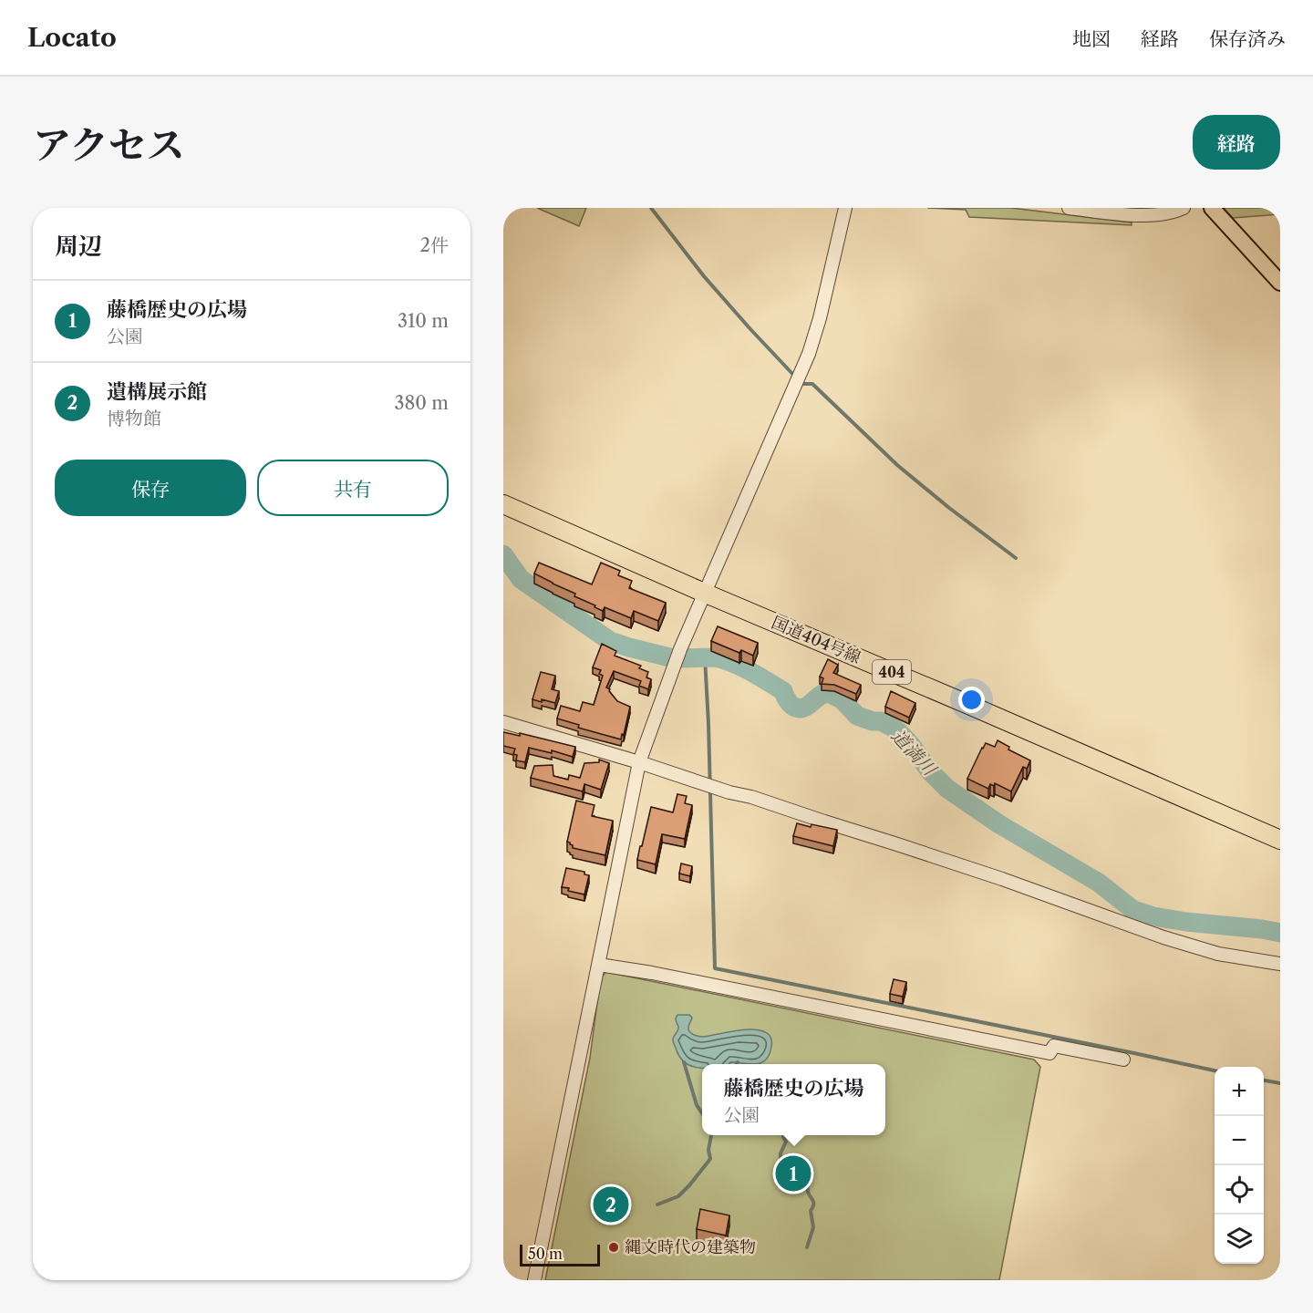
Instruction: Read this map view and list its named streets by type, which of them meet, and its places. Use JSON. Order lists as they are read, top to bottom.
{
  "streets": {
    "highway": ["国道404号線", "404"]
  },
  "water": ["道満川"],
  "places": ["縄文時代の建築物"],
  "scale_bar": "50 m",
  "page": {
    "header": "Locato",
    "nav": ["地図", "経路", "保存済み"],
    "title": "アクセス",
    "buttons": [
      "経路",
      ["保存", "共有"]
    ],
    "heading": ["周辺", "2件"],
    "list": [
      {
        "mark": "1",
        "name": "藤橋歴史の広場",
        "note": "公園",
        "value": "310 m"
      },
      {
        "mark": "2",
        "name": "遺構展示館",
        "note": "博物館",
        "value": "380 m"
      }
    ],
    "popup": ["藤橋歴史の広場", "公園"],
    "map_buttons": ["+", "−"],
    "pins": ["1", "2"],
    "scale": "50 m"
  }
}
